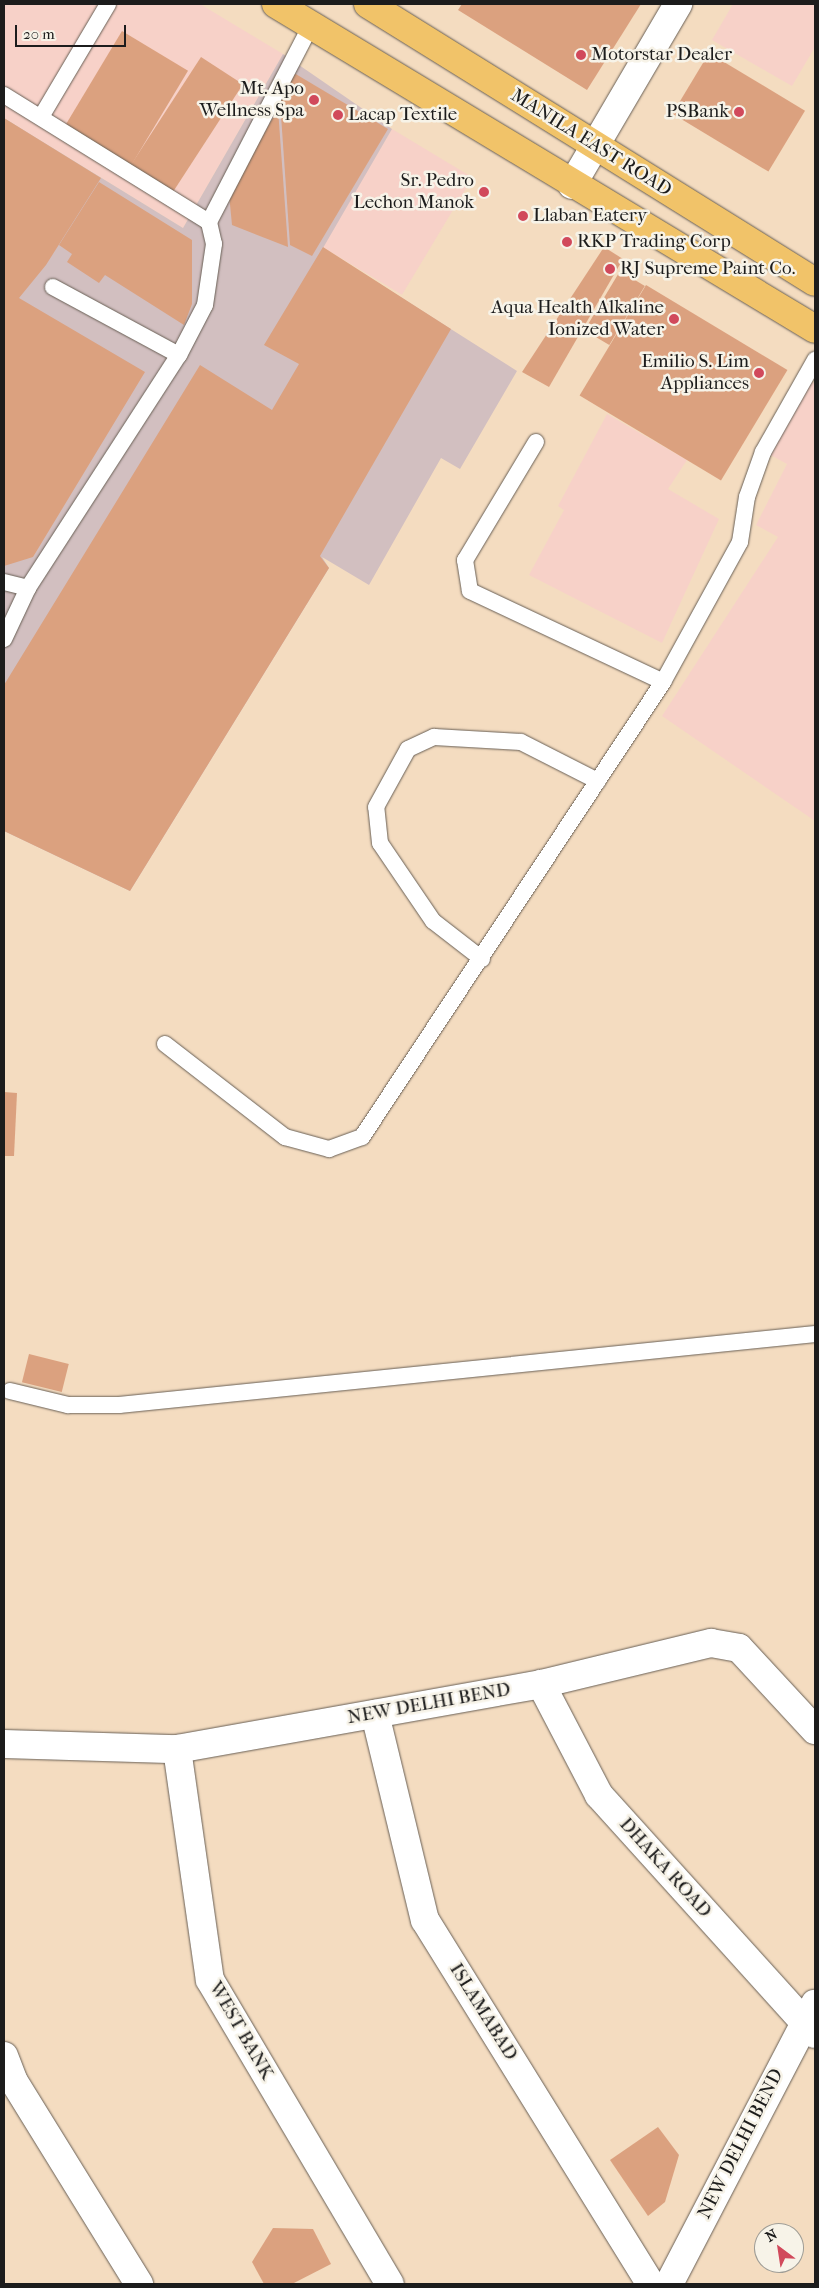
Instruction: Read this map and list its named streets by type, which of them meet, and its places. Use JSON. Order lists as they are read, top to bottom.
{
  "streets": {
    "main road": ["MANILA EAST ROAD"],
    "street": [
      "NEW DELHI BEND",
      "DHAKA ROAD",
      "ISLAMABAD",
      "WEST BANK"
    ]
  },
  "crossings": [
    ["NEW DELHI BEND", "DHAKA ROAD"],
    ["NEW DELHI BEND", "ISLAMABAD"],
    ["NEW DELHI BEND", "WEST BANK"]
  ],
  "places": [
    "Motorstar Dealer",
    "Mt. Apo Wellness Spa",
    "PSBank",
    "Lacap Textile",
    "Sr. Pedro Lechon Manok",
    "Llaban Eatery",
    "RKP Trading Corp",
    "RJ Supreme Paint Co.",
    "Aqua Health Alkaline Ionized Water",
    "Emilio S. Lim Appliances"
  ],
  "scale_bar": "20 m",
  "north": "top left"
}
